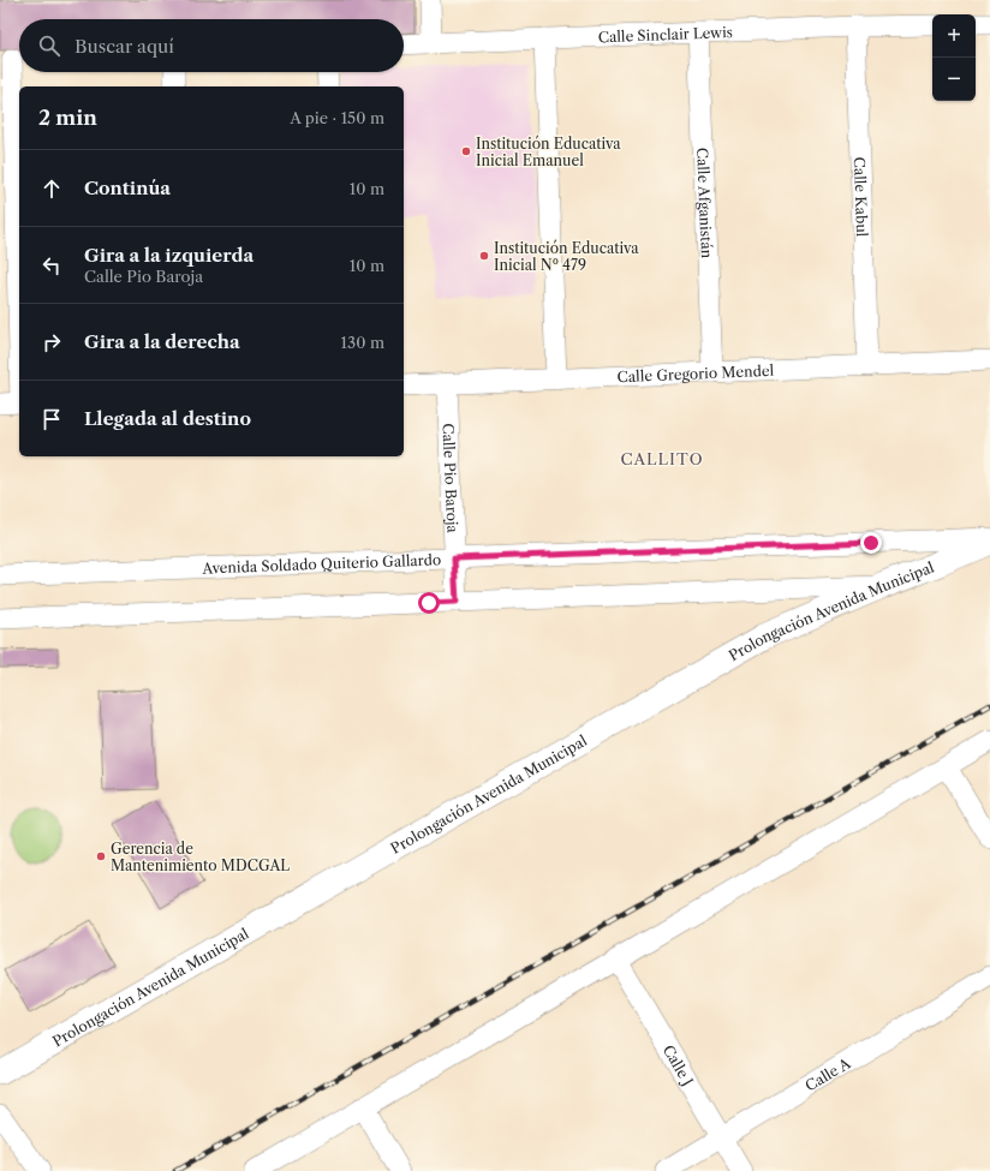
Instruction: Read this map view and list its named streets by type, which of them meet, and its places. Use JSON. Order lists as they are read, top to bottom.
{
  "streets": {
    "main road": ["Prolongación Avenida Municipal"],
    "street": [
      "Calle Sinclair Lewis",
      "Calle Kabul",
      "Calle Afganistán",
      "Calle Gregorio Mendel",
      "Calle Pio Baroja",
      "Avenida Soldado Quiterio Gallardo",
      "Calle J",
      "Calle A"
    ]
  },
  "crossings": [
    ["Calle Sinclair Lewis", "Calle Kabul"],
    ["Calle Sinclair Lewis", "Calle Afganistán"],
    ["Calle Kabul", "Calle Gregorio Mendel"],
    ["Calle Afganistán", "Calle Gregorio Mendel"],
    ["Calle Gregorio Mendel", "Calle Pio Baroja"],
    ["Calle Pio Baroja", "Avenida Soldado Quiterio Gallardo"],
    ["Calle J", "Calle A"]
  ],
  "districts": ["CALLITO"],
  "places": ["Institución Educativa Inicial Emanuel", "Institución Educativa Inicial Nº 479", "Gerencia de Mantenimiento MDCGAL"],
  "page": {
    "map_buttons": ["+", "−"],
    "search": "Buscar aquí",
    "heading": ["2 min", "A pie · 150 m"],
    "list": [
      ["Continúa", "10 m"],
      ["Gira a la izquierda", "Calle Pio Baroja", "10 m"],
      ["Gira a la derecha", "130 m"],
      "Llegada al destino"
    ]
  }
}
